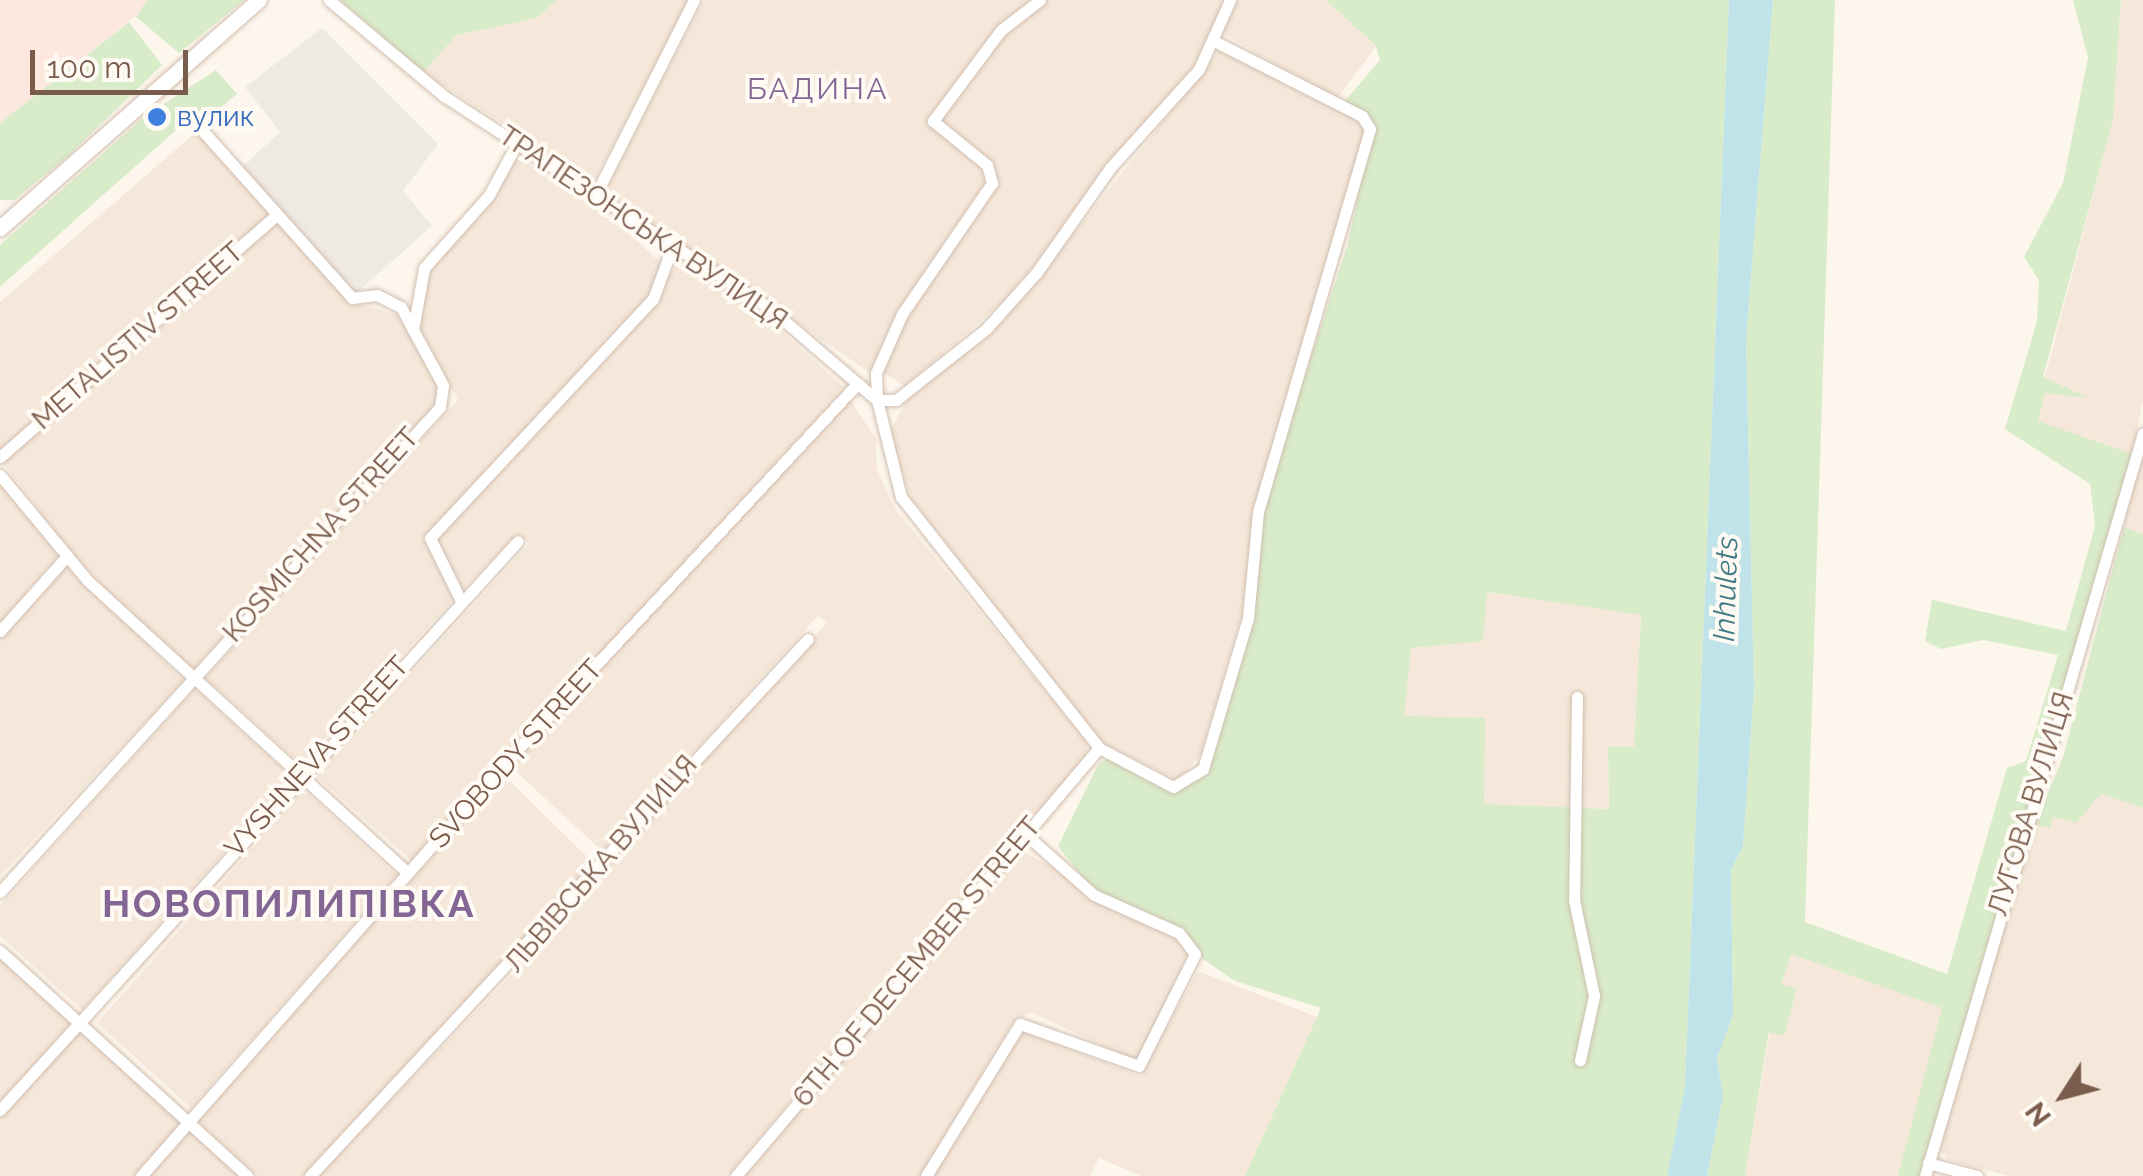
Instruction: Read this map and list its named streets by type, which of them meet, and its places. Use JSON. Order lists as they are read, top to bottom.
{
  "streets": {
    "street": [
      "ТРАПЕЗОНСЬКА ВУЛИЦЯ",
      "METALISTIV STREET",
      "KOSMICHNA STREET",
      "SVOBODY STREET",
      "VYSHNEVA STREET",
      "ЛУГОВА ВУЛИЦЯ",
      "ЛЬВІВСЬКА ВУЛИЦЯ",
      "6TH OF DECEMBER STREET"
    ]
  },
  "crossings": [
    ["ТРАПЕЗОНСЬКА ВУЛИЦЯ", "SVOBODY STREET"],
    ["METALISTIV STREET", "KOSMICHNA STREET"]
  ],
  "districts": ["БАДИНА", "НОВОПИЛИПІВКА"],
  "water": ["Inhulets"],
  "places": ["вулик"],
  "scale_bar": "100 m",
  "north": "bottom left"
}
